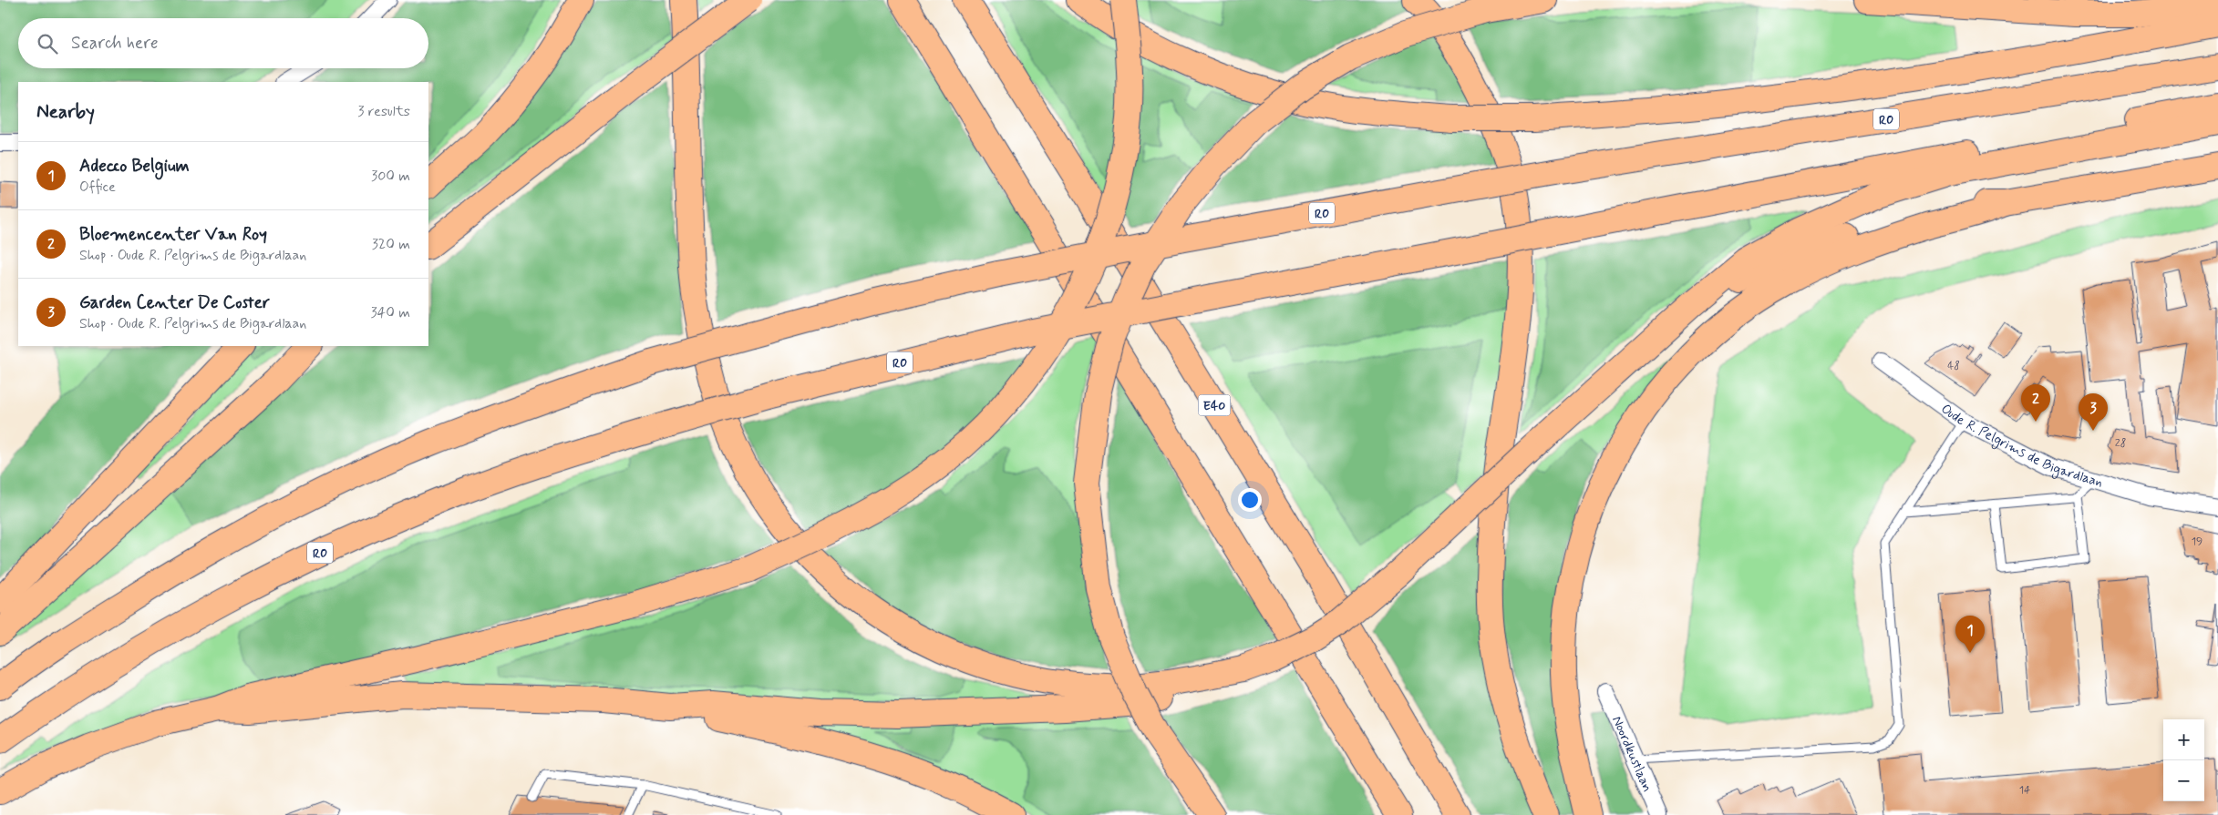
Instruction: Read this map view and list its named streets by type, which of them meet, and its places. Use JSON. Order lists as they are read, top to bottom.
{
  "streets": {
    "highway": ["R0", "E40"],
    "street": ["Oude R. Pelgrims de Bigardlaan", "Noordkustlaan"]
  },
  "house_numbers": [
    "48",
    "28",
    "19",
    "14"
  ],
  "page": {
    "search": "Search here",
    "heading": ["Nearby", "3 results"],
    "list": [
      {
        "mark": "1",
        "name": "Adecco Belgium",
        "note": "Office",
        "value": "300 m"
      },
      {
        "mark": "2",
        "name": "Bloemencenter Van Roy",
        "note": "Shop · Oude R. Pelgrims de Bigardlaan",
        "value": "320 m"
      },
      {
        "mark": "3",
        "name": "Garden Center De Coster",
        "note": "Shop · Oude R. Pelgrims de Bigardlaan",
        "value": "340 m"
      }
    ],
    "pins": ["2", "3", "1"],
    "map_buttons": ["+", "−"]
  }
}
